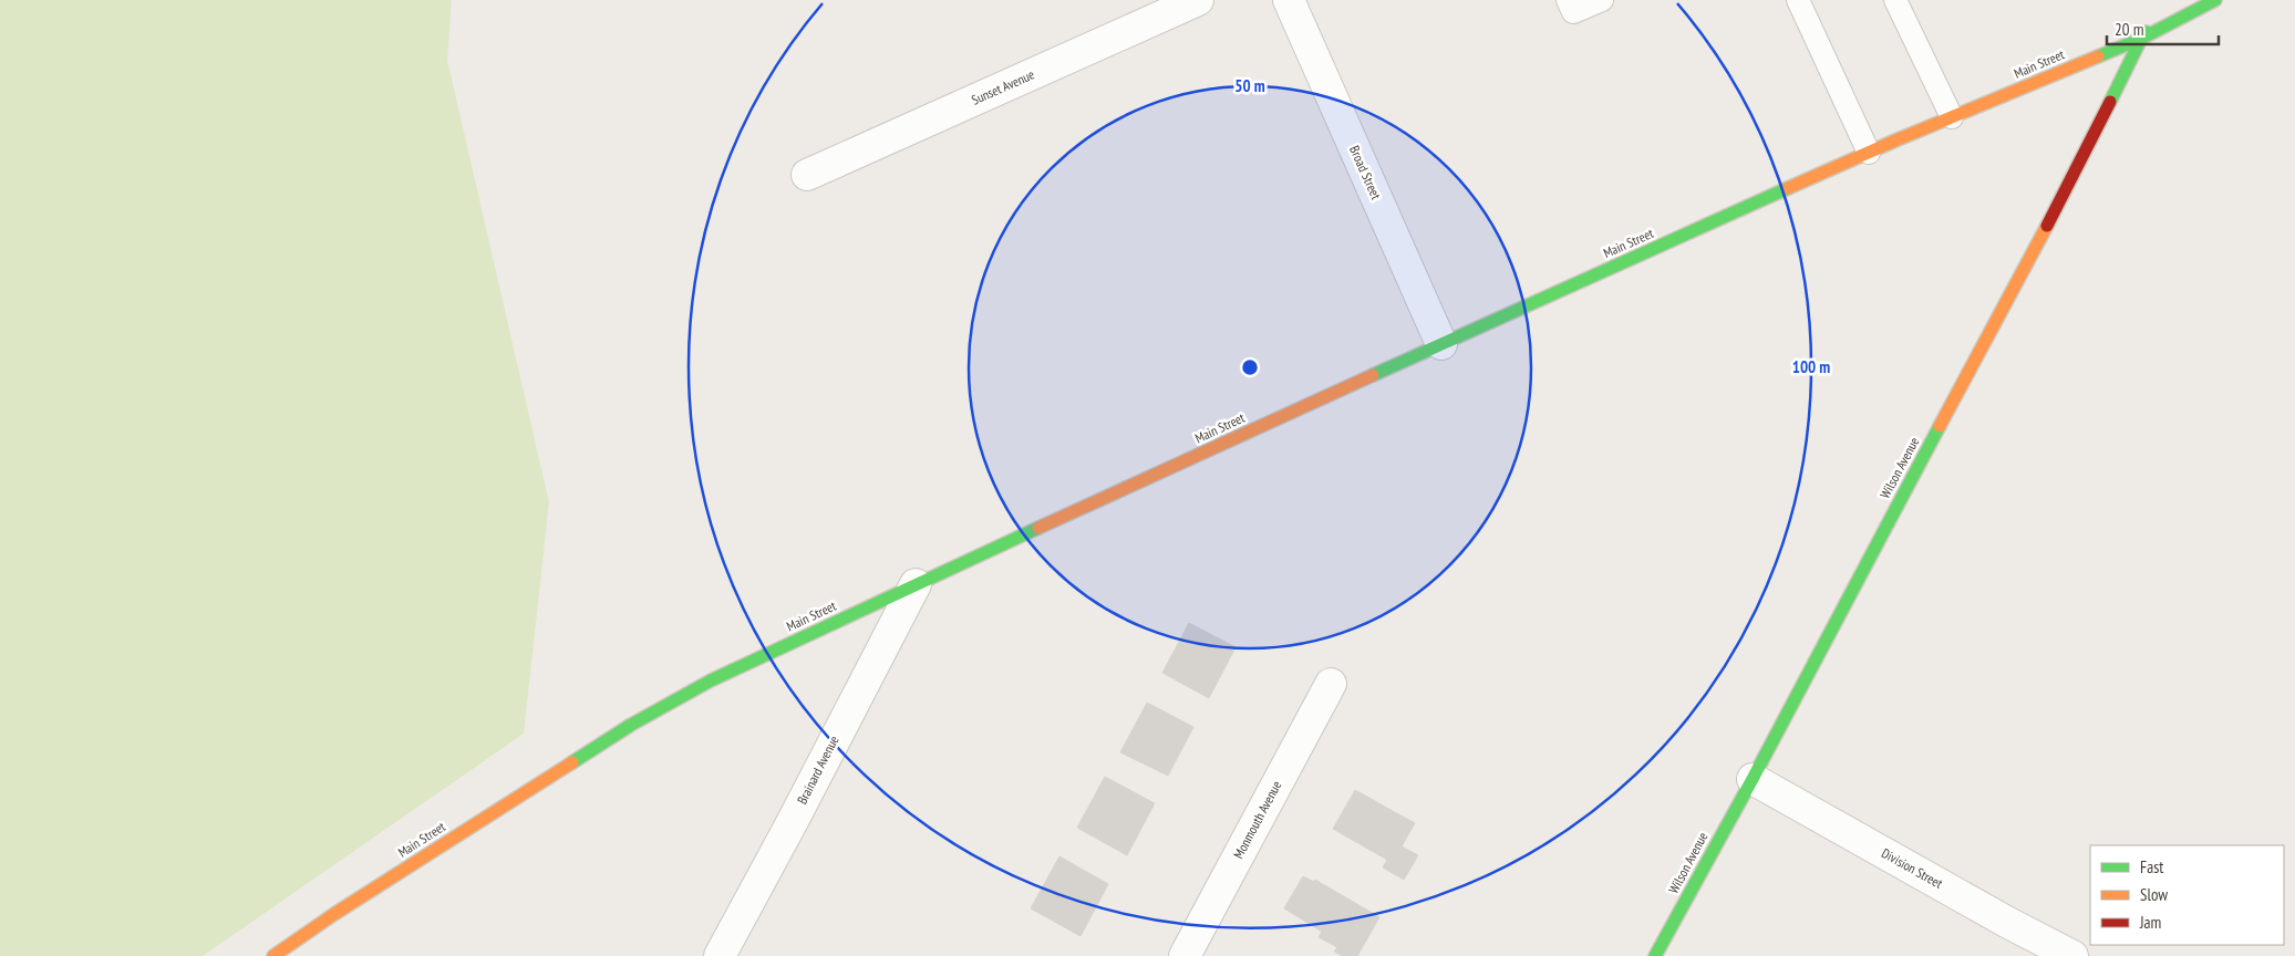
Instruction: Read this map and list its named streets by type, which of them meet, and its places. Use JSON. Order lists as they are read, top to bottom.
{
  "streets": {
    "street": [
      "Main Street",
      "Sunset Avenue",
      "Broad Street",
      "Wilson Avenue",
      "Brainard Avenue",
      "Monmouth Avenue",
      "Division Street"
    ]
  },
  "crossings": [
    ["Main Street", "Broad Street"],
    ["Main Street", "Wilson Avenue"],
    ["Main Street", "Brainard Avenue"],
    ["Wilson Avenue", "Division Street"]
  ],
  "legend": ["Fast", "Slow", "Jam"],
  "scale_bar": "20 m",
  "rings": ["50 m", "100 m"]
}
